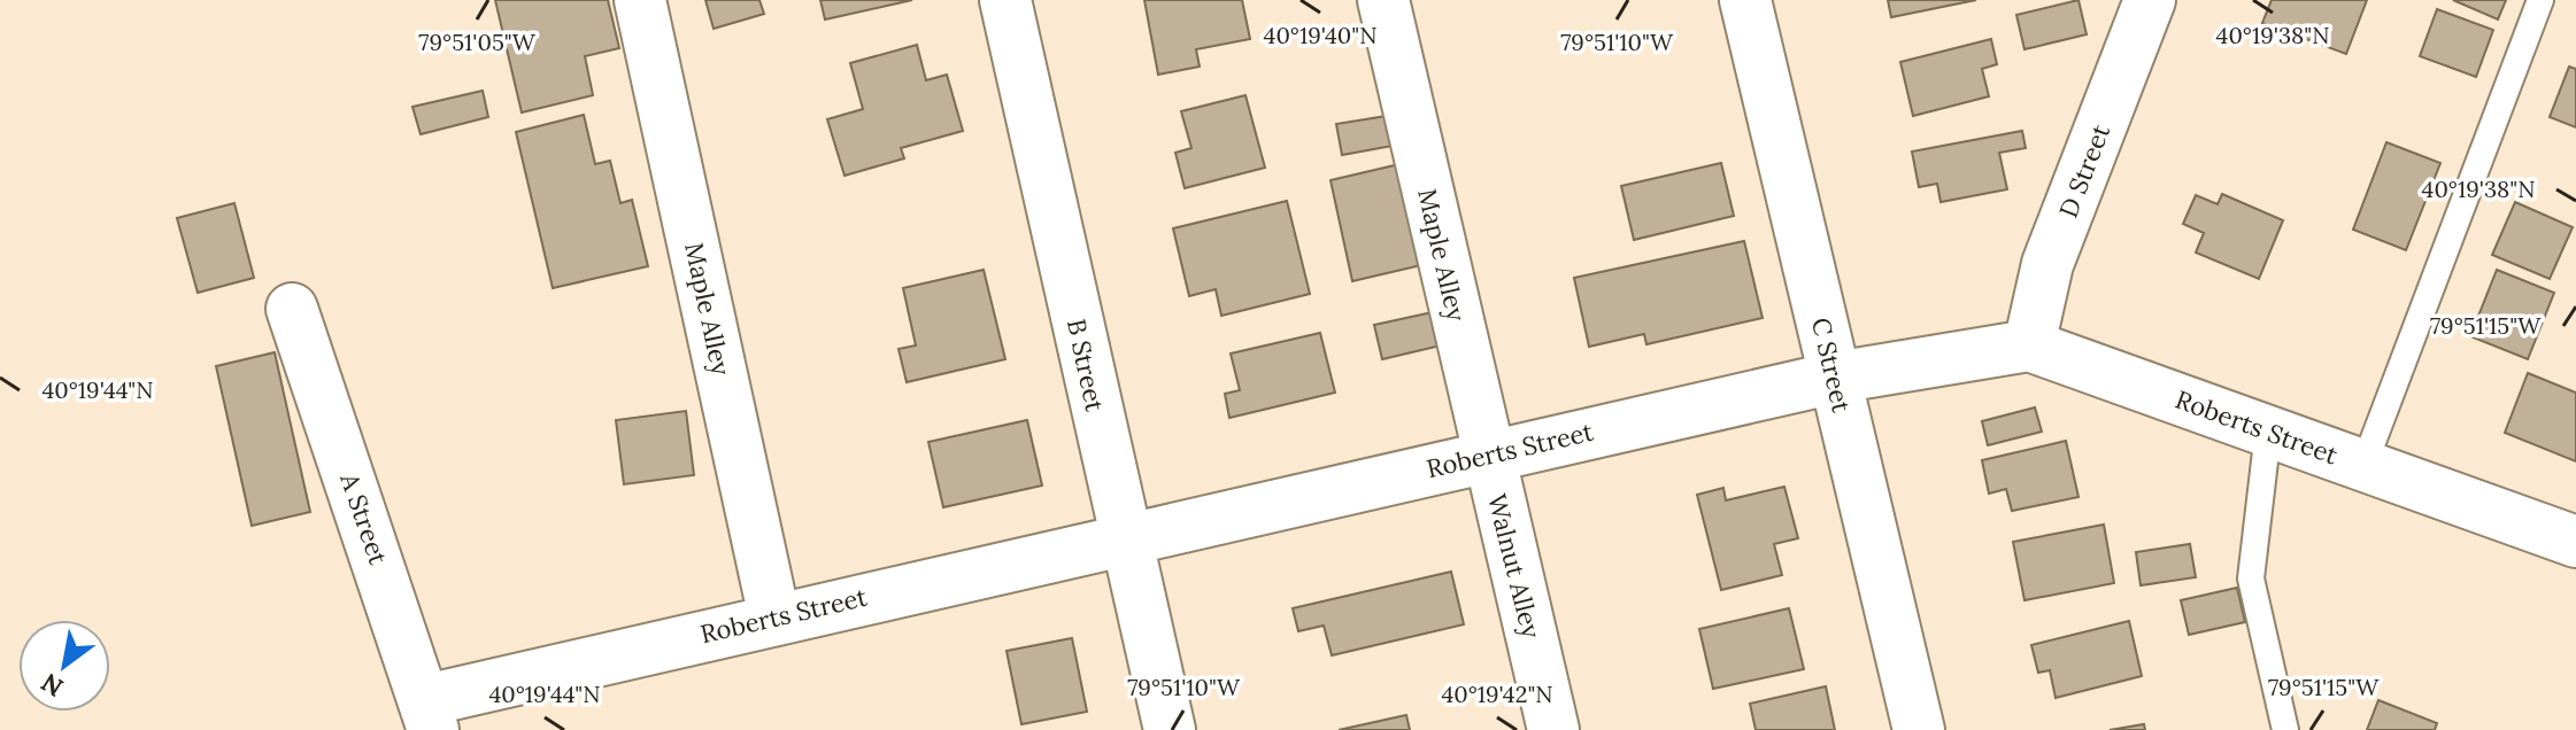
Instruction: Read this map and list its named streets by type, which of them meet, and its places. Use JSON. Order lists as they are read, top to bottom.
{
  "streets": {
    "street": [
      "D Street",
      "Maple Alley",
      "B Street",
      "C Street",
      "Roberts Street",
      "A Street",
      "Walnut Alley"
    ]
  },
  "crossings": [
    ["D Street", "Roberts Street"],
    ["Maple Alley", "Roberts Street"],
    ["Maple Alley", "Walnut Alley"],
    ["B Street", "Roberts Street"],
    ["C Street", "Roberts Street"],
    ["Roberts Street", "A Street"],
    ["Roberts Street", "Walnut Alley"]
  ],
  "north": "bottom left",
  "coordinates": [
    "40°19'40\"N",
    "40°19'38\"N",
    "79°51'05\"W",
    "79°51'10\"W",
    "79°51'15\"W",
    "40°19'44\"N",
    "40°19'42\"N"
  ]
}
